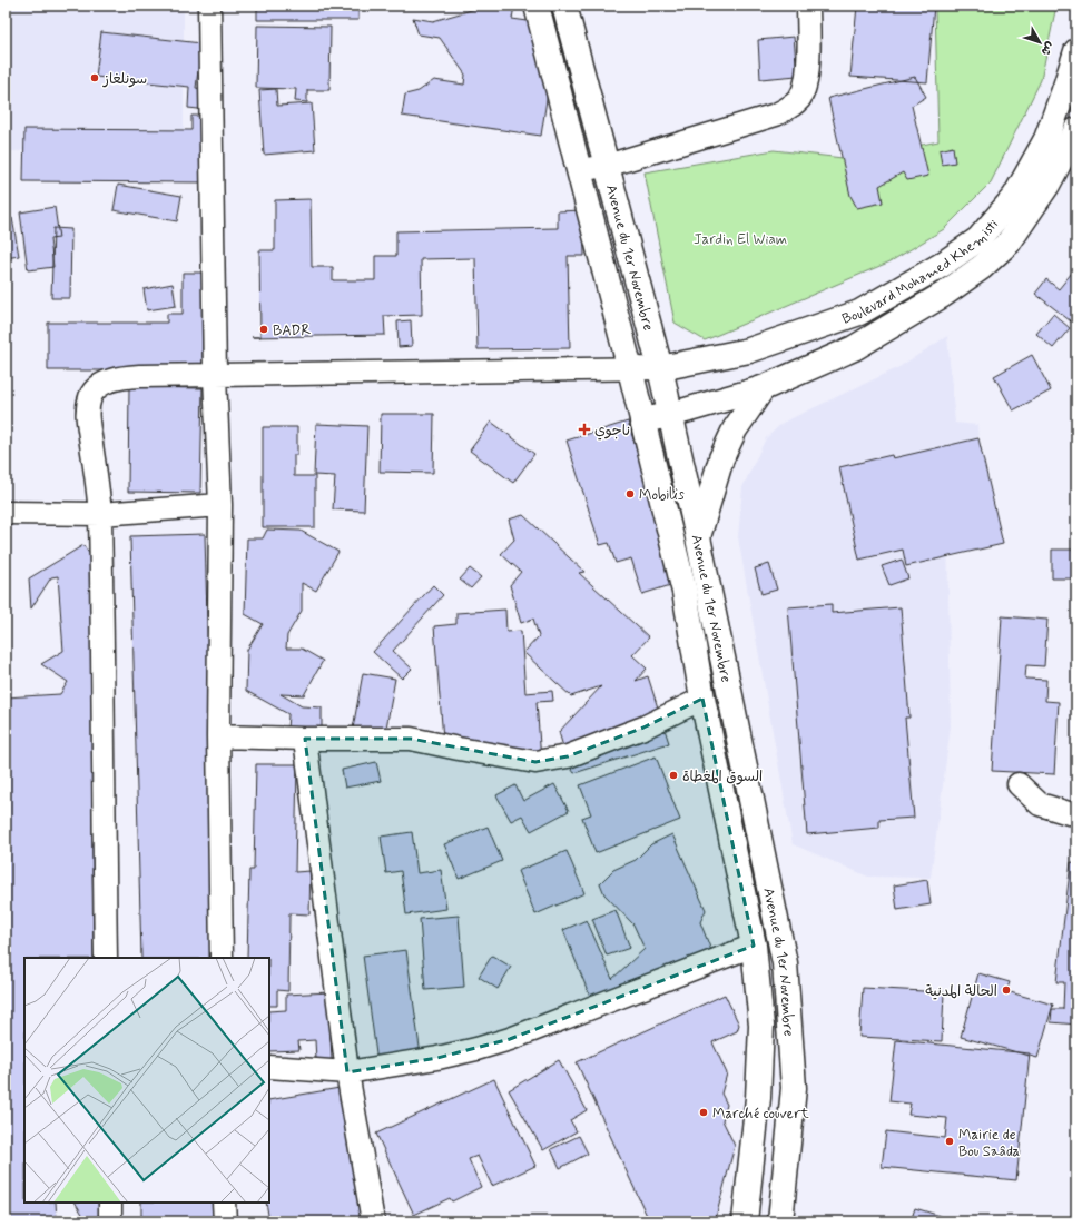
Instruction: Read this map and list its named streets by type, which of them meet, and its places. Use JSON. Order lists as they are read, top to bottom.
{
  "streets": {
    "main road": ["Avenue du 1er Novembre", "Boulevard Mohamed Khemisti"]
  },
  "crossings": [
    ["Avenue du 1er Novembre", "Boulevard Mohamed Khemisti"]
  ],
  "parks": ["Jardin El Wiam"],
  "places": {
    "other": [
      "سونلغاز",
      "BADR",
      "Mobilis",
      "السوق المغطاة",
      "الحالة المدنية",
      "Marché couvert",
      "Mairie de Bou Saâda"
    ],
    "health": ["ناجوي"]
  },
  "north": "bottom right"
}
